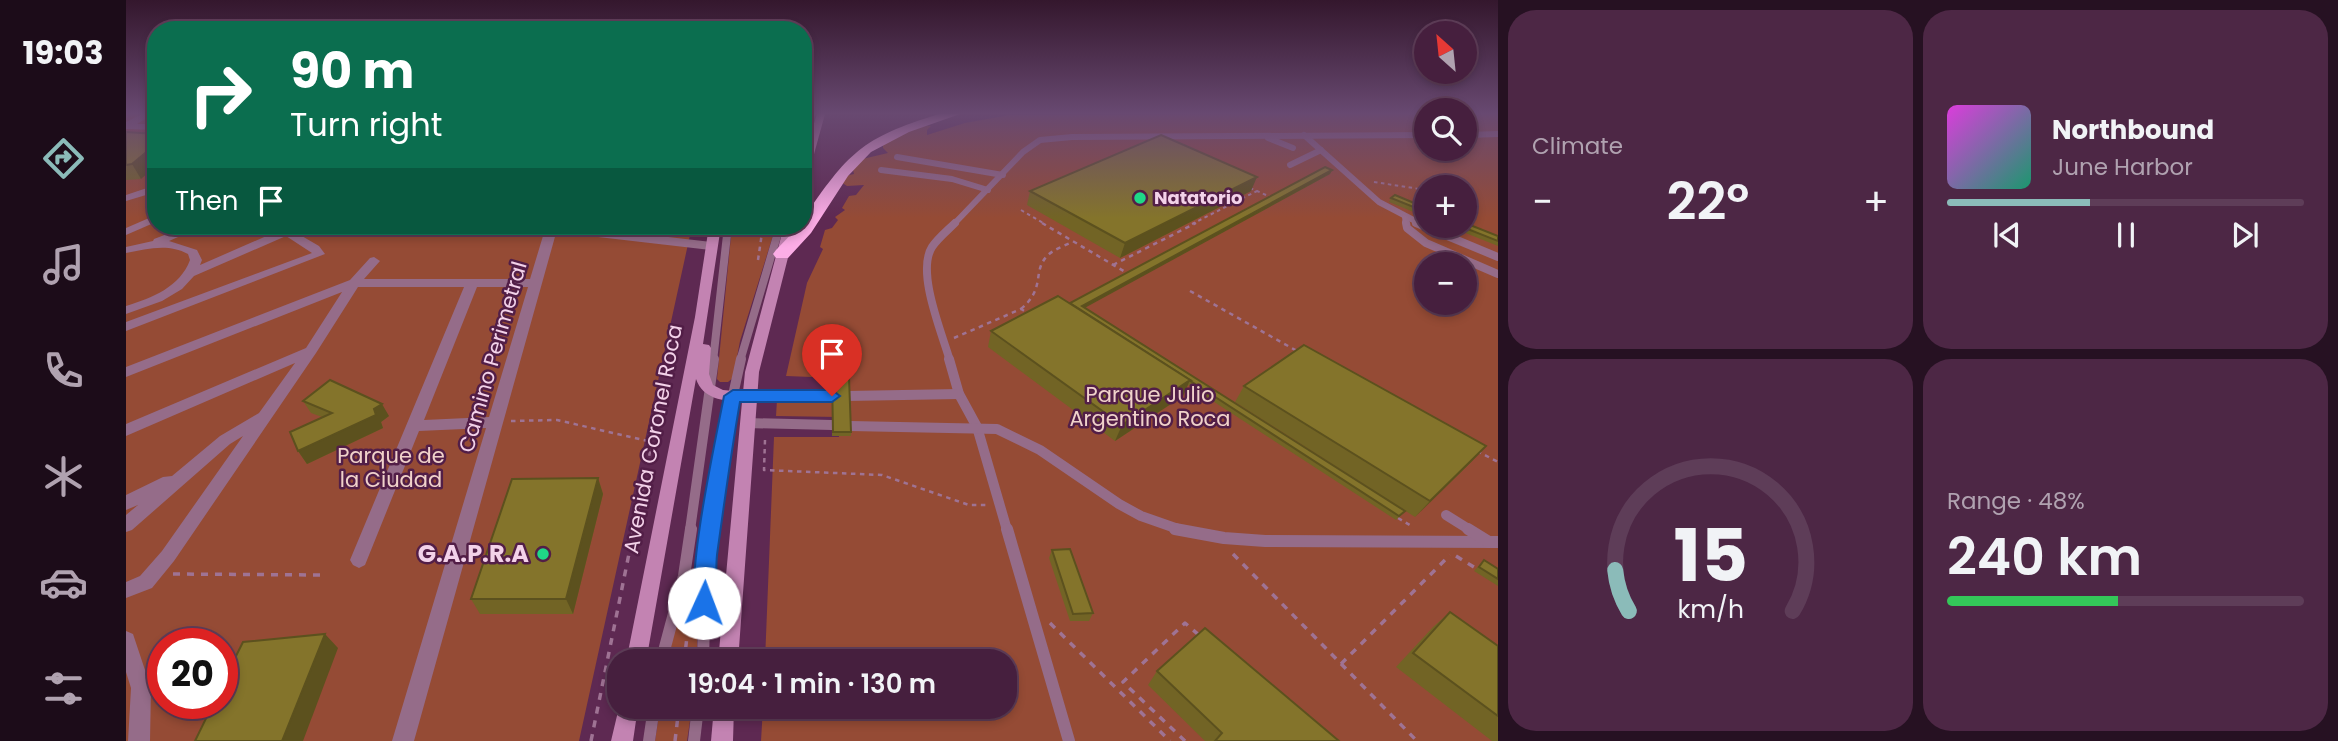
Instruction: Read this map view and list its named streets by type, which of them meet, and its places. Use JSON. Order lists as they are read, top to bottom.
{
  "streets": {
    "main road": ["Avenida Coronel Roca"],
    "street": ["Camino Perimetral"]
  },
  "parks": ["Parque Julio Argentino Roca", "Parque de la Ciudad"],
  "places": ["Natatorio", "G.A.P.R.A"],
  "north": "top left",
  "page": {
    "tabs": "19:03",
    "tile": [
      "Climate",
      ["Range · 48%", "240 km"]
    ],
    "map_buttons": ["+", "−"],
    "turn": ["90 m", "Turn right"],
    "song": ["Northbound", "June Harbor"],
    "then": "Then",
    "heat": ["−", "22°", "+"],
    "limit": "20",
    "trip": "19:04 · 1 min · 130 m",
    "gauge": ["15", "km/h"]
  }
}
